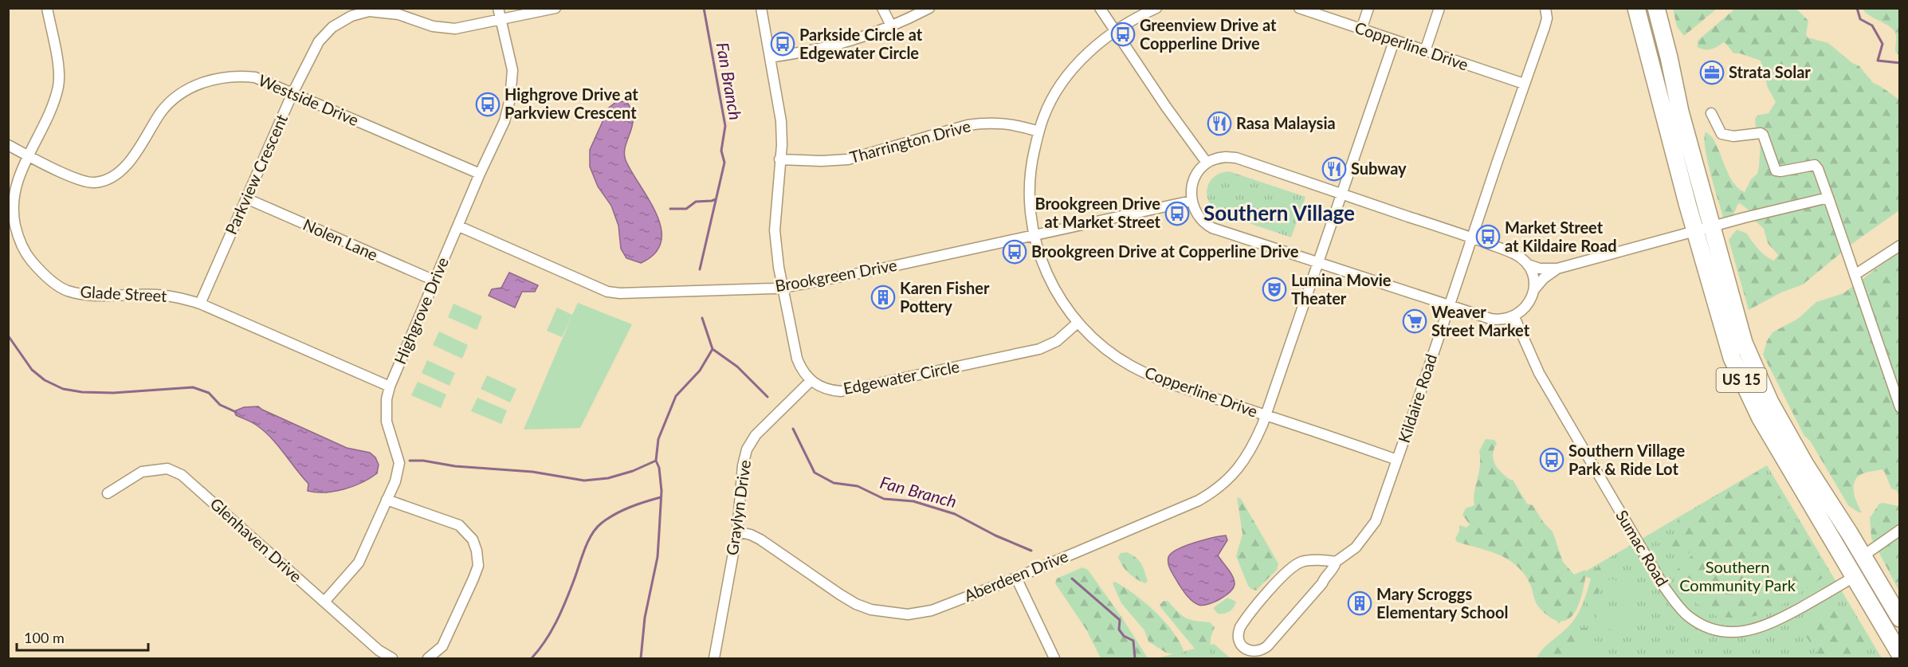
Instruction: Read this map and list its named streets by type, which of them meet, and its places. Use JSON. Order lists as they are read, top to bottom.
{
  "streets": {
    "highway": ["US 15"],
    "street": [
      "Copperline Drive",
      "Westside Drive",
      "Tharrington Drive",
      "Parkview Crescent",
      "Nolen Lane",
      "Brookgreen Drive",
      "Glade Street",
      "Highgrove Drive",
      "Edgewater Circle",
      "Kildaire Road",
      "Graylyn Drive",
      "Glenhaven Drive",
      "Sumac Road",
      "Aberdeen Drive"
    ]
  },
  "crossings": [
    ["Copperline Drive", "Tharrington Drive"],
    ["Copperline Drive", "Brookgreen Drive"],
    ["Copperline Drive", "Edgewater Circle"],
    ["Copperline Drive", "Kildaire Road"],
    ["Copperline Drive", "Aberdeen Drive"],
    ["Westside Drive", "Parkview Crescent"],
    ["Westside Drive", "Glade Street"],
    ["Westside Drive", "Highgrove Drive"],
    ["Parkview Crescent", "Nolen Lane"],
    ["Parkview Crescent", "Glade Street"],
    ["Parkview Crescent", "Highgrove Drive"],
    ["Nolen Lane", "Highgrove Drive"],
    ["Brookgreen Drive", "Highgrove Drive"],
    ["Glade Street", "Highgrove Drive"],
    ["Highgrove Drive", "Glenhaven Drive"],
    ["Edgewater Circle", "Graylyn Drive"],
    ["US 15", "Sumac Road"],
    ["Kildaire Road", "Sumac Road"],
    ["Graylyn Drive", "Aberdeen Drive"]
  ],
  "districts": ["Southern Village"],
  "water": ["Fan Branch"],
  "parks": ["Southern Community Park"],
  "places": {
    "bus stop": [
      "Greenview Drive at Copperline Drive",
      "Parkside Circle at Edgewater Circle",
      "Highgrove Drive at Parkview Crescent",
      "Brookgreen Drive at Market Street",
      "Market Street at Kildaire Road",
      "Brookgreen Drive at Copperline Drive",
      "Southern Village Park & Ride Lot"
    ],
    "office": ["Strata Solar"],
    "restaurant": ["Rasa Malaysia", "Subway"],
    "theatre": ["Lumina Movie Theater"],
    "building": ["Karen Fisher Pottery", "Mary Scroggs Elementary School"],
    "supermarket": ["Weaver Street Market"]
  },
  "scale_bar": "100 m"
}
